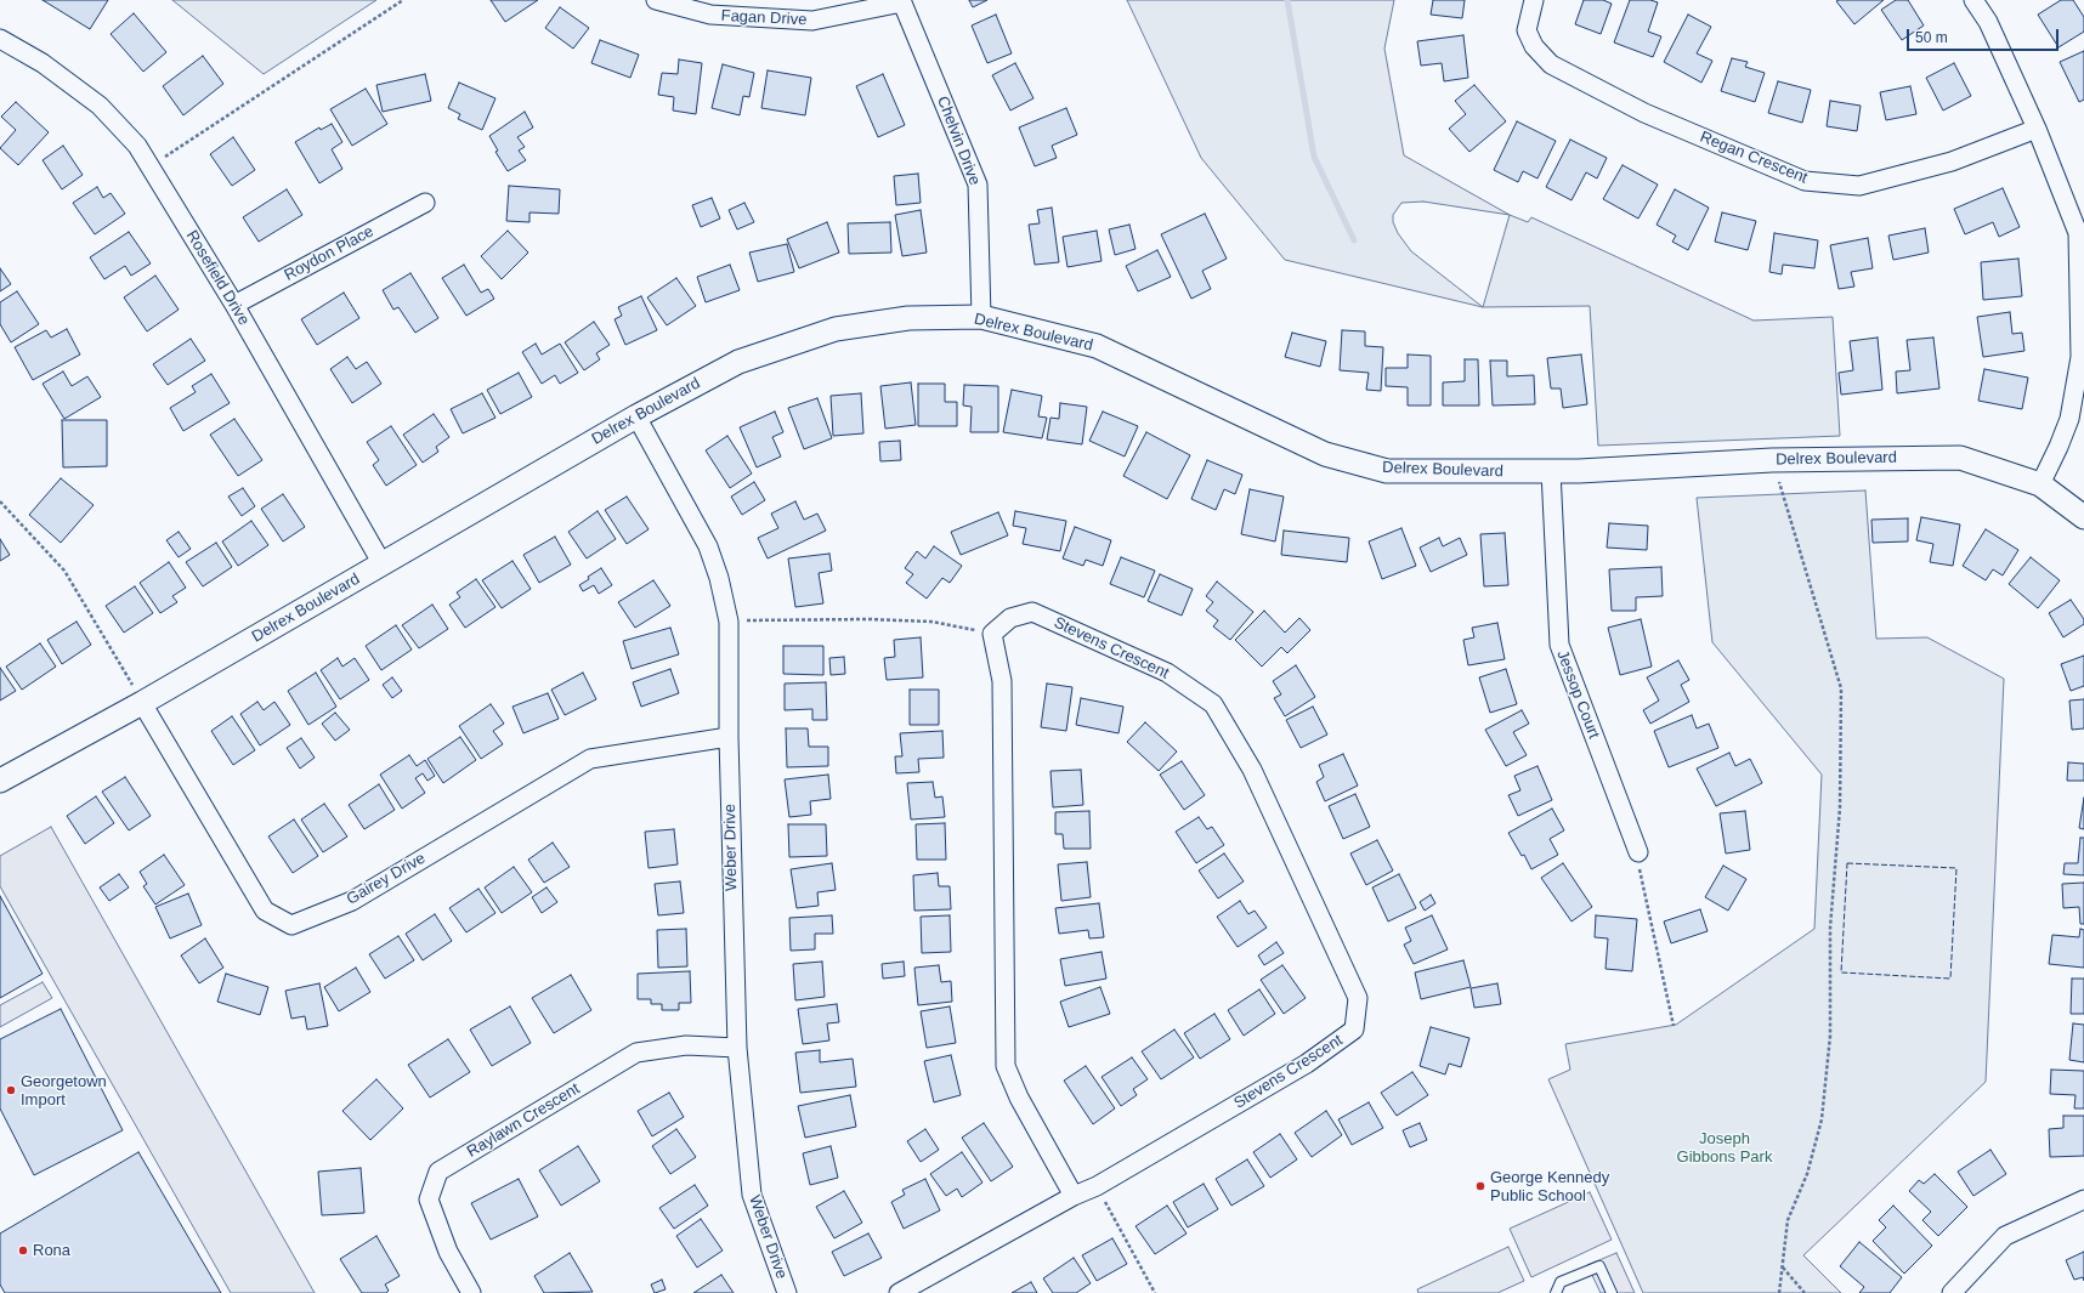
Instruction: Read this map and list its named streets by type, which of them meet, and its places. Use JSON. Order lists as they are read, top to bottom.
{
  "streets": {
    "street": [
      "Fagan Drive",
      "Chelvin Drive",
      "Regan Crescent",
      "Roydon Place",
      "Rosefield Drive",
      "Delrex Boulevard",
      "Stevens Crescent",
      "Jessop Court",
      "Weber Drive",
      "Gairey Drive",
      "Raylawn Crescent"
    ]
  },
  "crossings": [
    ["Fagan Drive", "Chelvin Drive"],
    ["Chelvin Drive", "Delrex Boulevard"],
    ["Roydon Place", "Rosefield Drive"],
    ["Rosefield Drive", "Delrex Boulevard"],
    ["Delrex Boulevard", "Jessop Court"],
    ["Delrex Boulevard", "Weber Drive"],
    ["Delrex Boulevard", "Gairey Drive"],
    ["Weber Drive", "Gairey Drive"],
    ["Weber Drive", "Raylawn Crescent"]
  ],
  "parks": ["Joseph Gibbons Park"],
  "places": ["Georgetown Import", "George Kennedy Public School", "Rona"],
  "scale_bar": "50 m"
}
